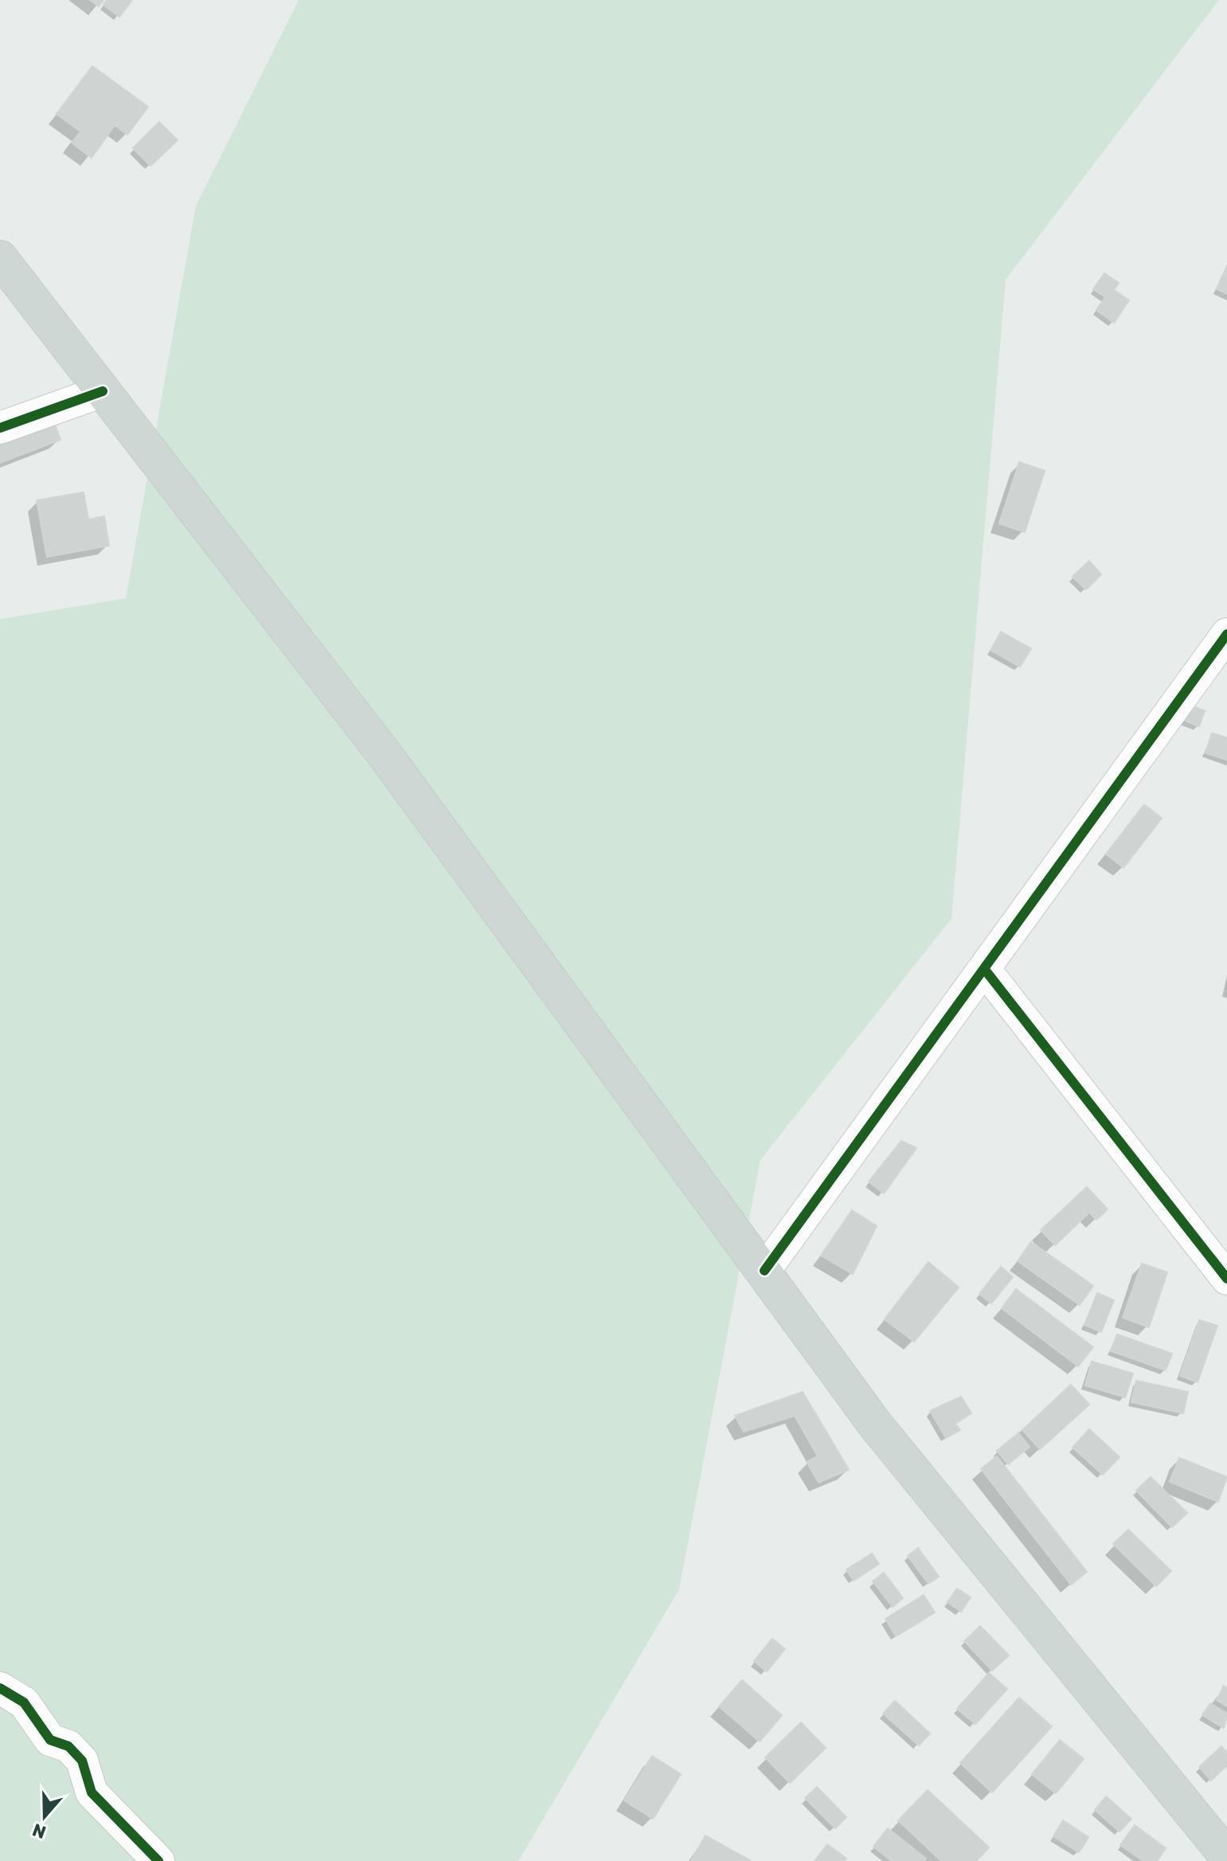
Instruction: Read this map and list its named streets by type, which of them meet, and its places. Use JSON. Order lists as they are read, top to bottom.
{
  "north": "bottom"
}
